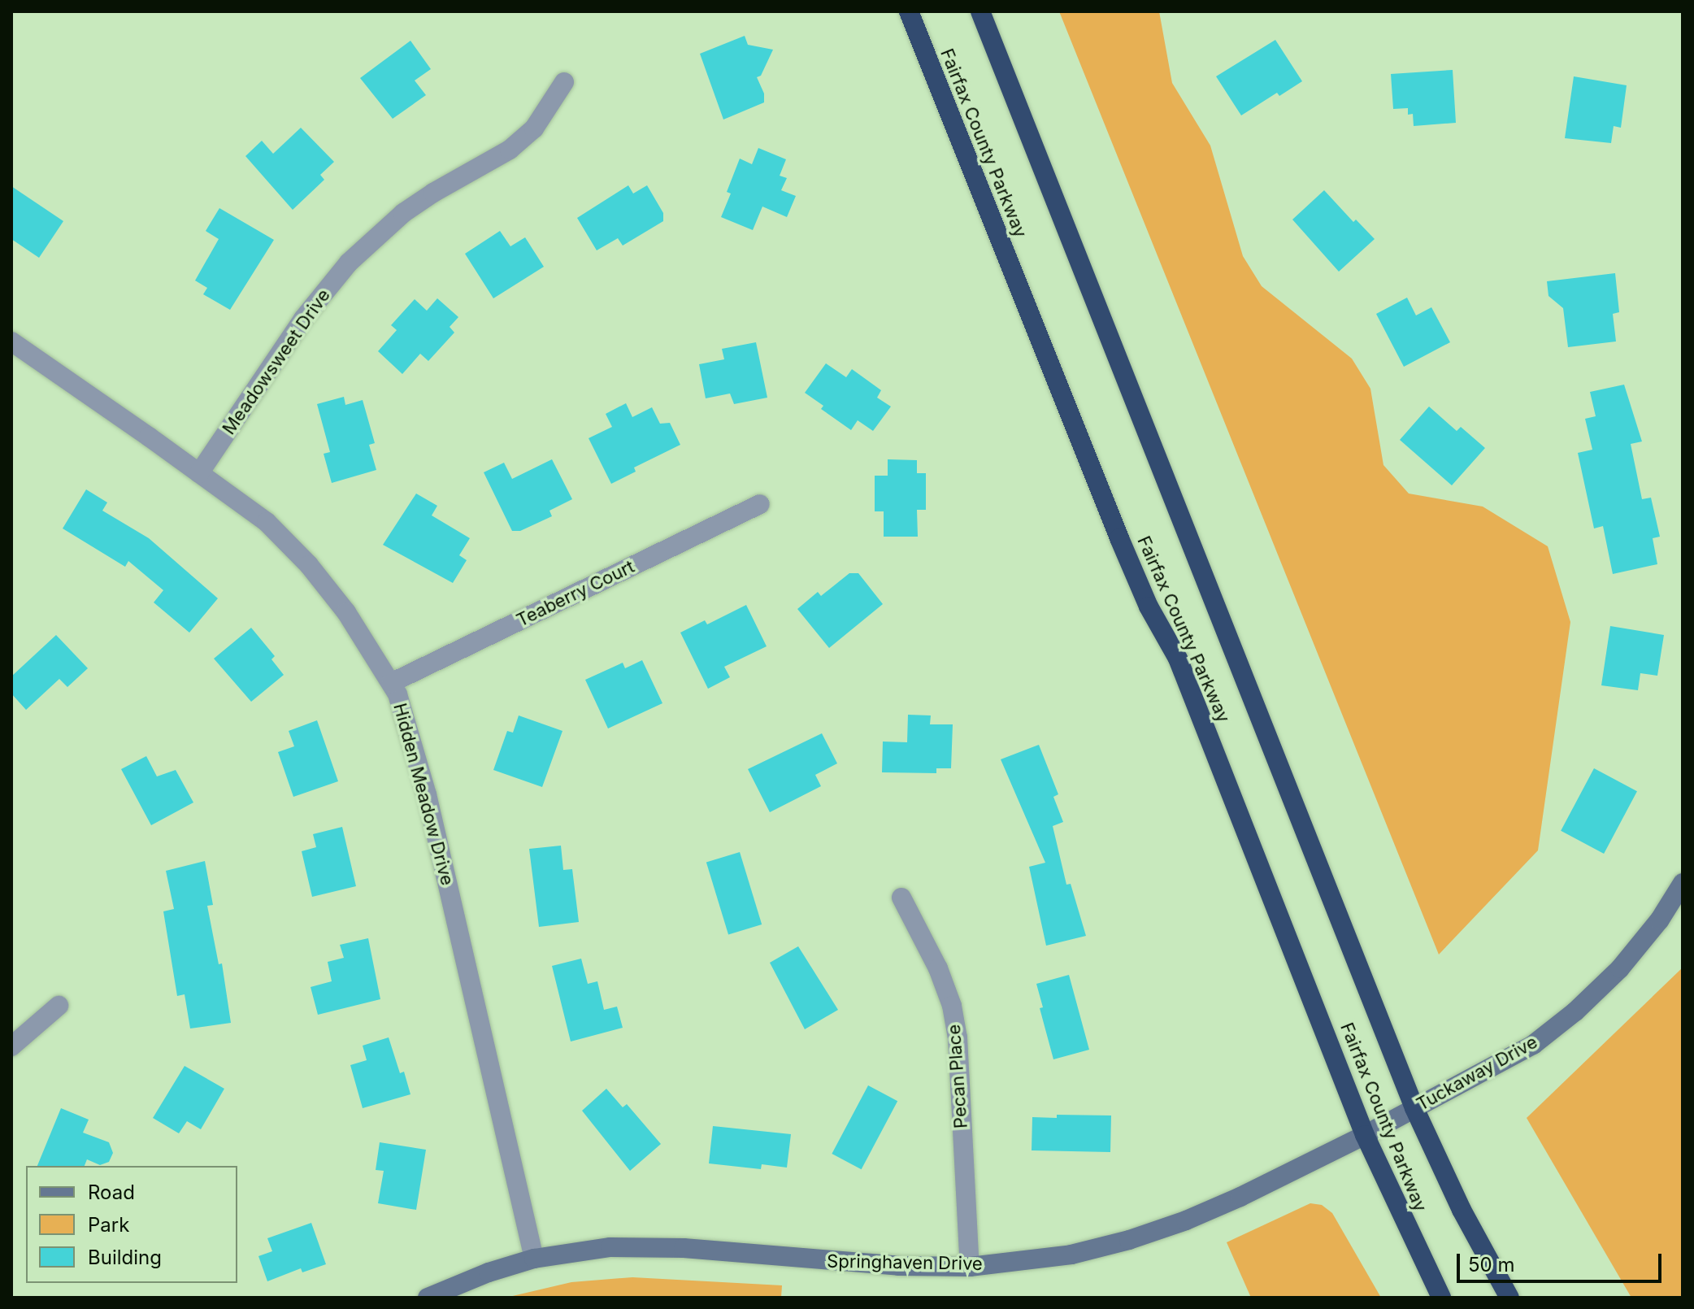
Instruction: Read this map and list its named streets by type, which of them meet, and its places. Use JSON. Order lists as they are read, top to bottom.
{
  "streets": {
    "highway": ["Fairfax County Parkway"],
    "street": [
      "Meadowsweet Drive",
      "Teaberry Court",
      "Hidden Meadow Drive",
      "Tuckaway Drive",
      "Pecan Place",
      "Springhaven Drive"
    ]
  },
  "crossings": [
    ["Fairfax County Parkway", "Tuckaway Drive"],
    ["Fairfax County Parkway", "Springhaven Drive"],
    ["Meadowsweet Drive", "Hidden Meadow Drive"],
    ["Teaberry Court", "Hidden Meadow Drive"],
    ["Hidden Meadow Drive", "Springhaven Drive"],
    ["Tuckaway Drive", "Springhaven Drive"],
    ["Pecan Place", "Springhaven Drive"]
  ],
  "legend": ["Road", "Park", "Building"],
  "scale_bar": "50 m"
}
